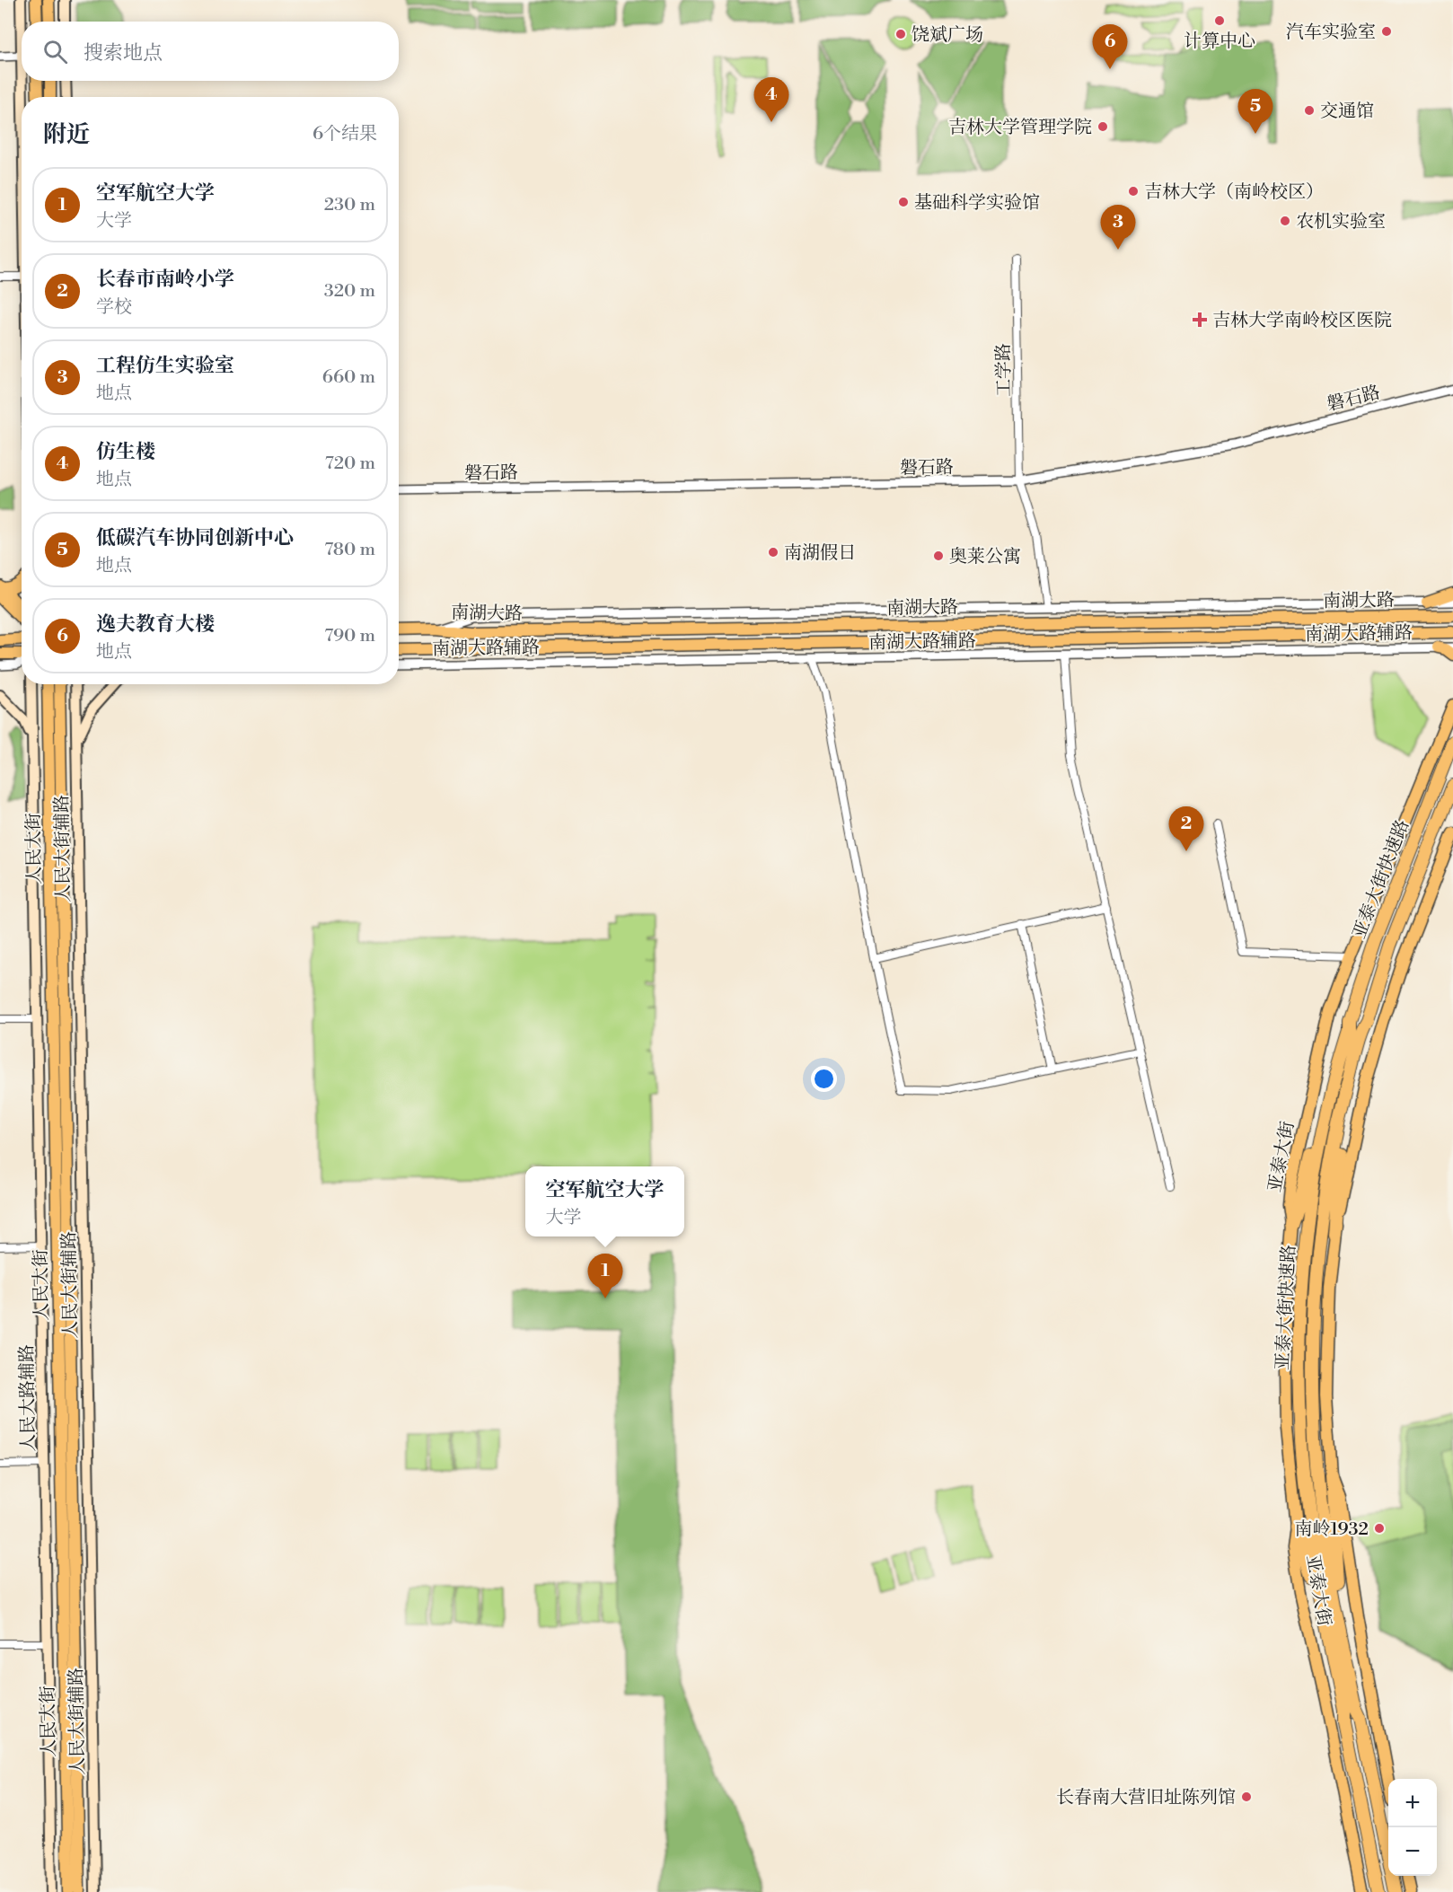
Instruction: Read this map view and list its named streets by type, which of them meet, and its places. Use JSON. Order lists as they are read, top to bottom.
{
  "streets": {
    "highway": ["亚泰大街快速路"],
    "main road": [
      "南湖大路",
      "人民大街",
      "人民大街辅路",
      "亚泰大街",
      "人民大路辅路"
    ],
    "street": ["工学路", "磐石路", "南湖大路辅路"]
  },
  "crossings": [
    ["工学路", "磐石路"],
    ["工学路", "南湖大路辅路"],
    ["南湖大路", "南湖大路辅路"]
  ],
  "places": {
    "other": [
      "计算中心",
      "汽车实验室",
      "饶斌广场",
      "交通馆",
      "吉林大学管理学院",
      "吉林大学（南岭校区）",
      "基础科学实验馆",
      "农机实验室",
      "南湖假日",
      "奥莱公寓",
      "南岭1932",
      "长春南大营旧址陈列馆"
    ],
    "health": ["吉林大学南岭校区医院"]
  },
  "page": {
    "search": "搜索地点",
    "pins": [
      "6",
      "4",
      "5",
      "3",
      "2",
      "1"
    ],
    "heading": ["附近", "6个结果"],
    "list": [
      {
        "mark": "1",
        "name": "空军航空大学",
        "note": "大学",
        "value": "230 m"
      },
      {
        "mark": "2",
        "name": "长春市南岭小学",
        "note": "学校",
        "value": "320 m"
      },
      {
        "mark": "3",
        "name": "工程仿生实验室",
        "note": "地点",
        "value": "660 m"
      },
      {
        "mark": "4",
        "name": "仿生楼",
        "note": "地点",
        "value": "720 m"
      },
      {
        "mark": "5",
        "name": "低碳汽车协同创新中心",
        "note": "地点",
        "value": "780 m"
      },
      {
        "mark": "6",
        "name": "逸夫教育大楼",
        "note": "地点",
        "value": "790 m"
      }
    ],
    "popup": ["空军航空大学", "大学"],
    "map_buttons": ["+", "−"]
  }
}
